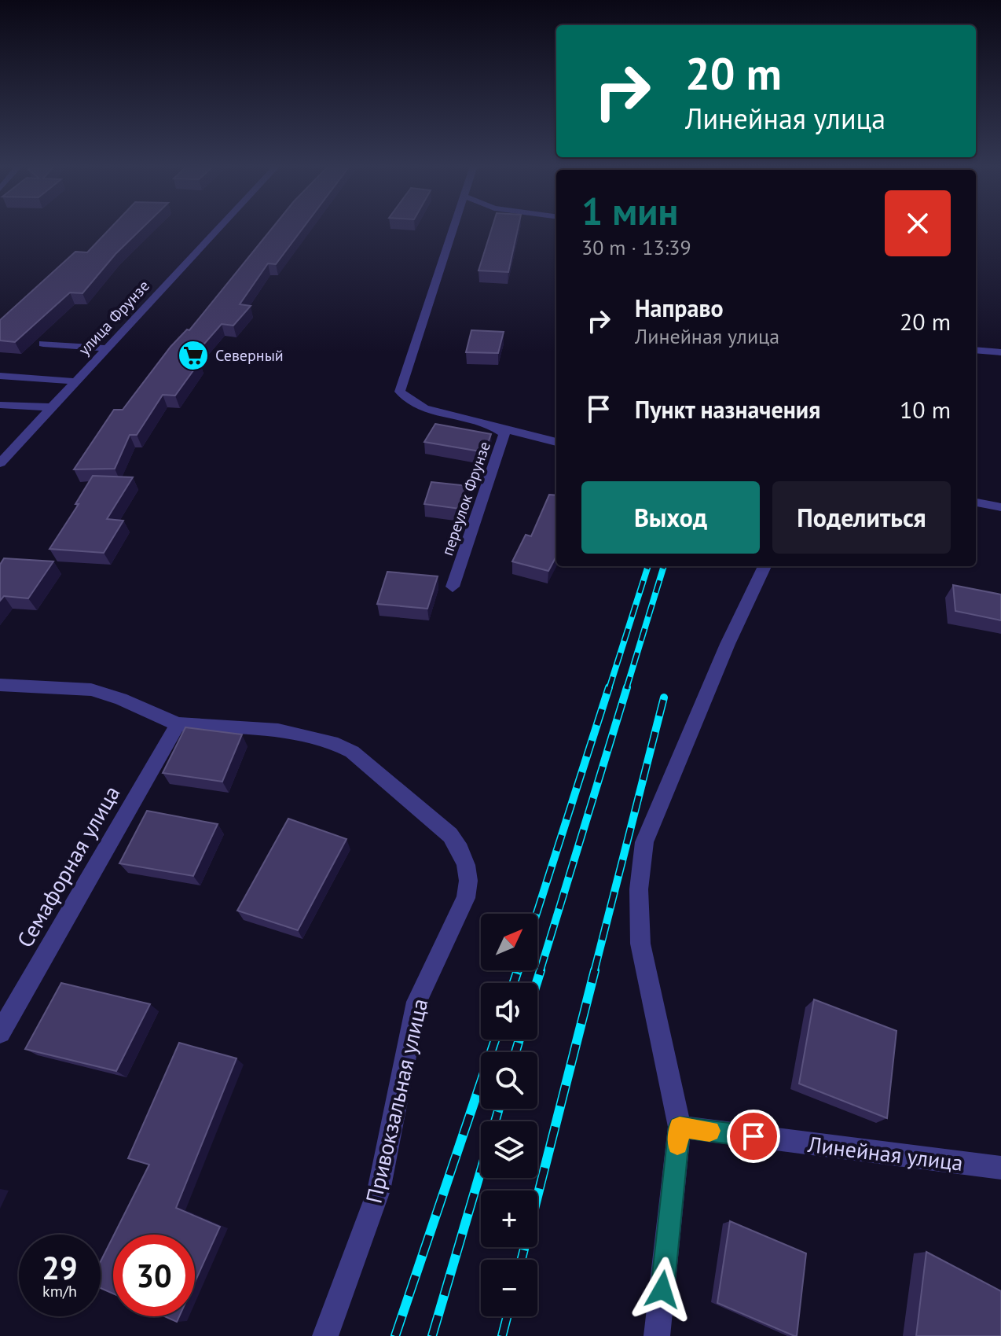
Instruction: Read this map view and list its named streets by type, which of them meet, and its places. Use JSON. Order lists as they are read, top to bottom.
{
  "streets": {
    "street": [
      "улица Фрунзе",
      "переулок Фрунзе",
      "Семафорная улица",
      "Привокзальная улица",
      "Линейная улица"
    ]
  },
  "crossings": [
    ["Семафорная улица", "Привокзальная улица"]
  ],
  "places": {
    "supermarket": ["Северный"]
  },
  "north": "top right",
  "page": {
    "turn": ["20 m", "Линейная улица"],
    "heading": ["1 мин", "30 m · 13:39"],
    "list": [
      {
        "name": "Направо",
        "note": "Линейная улица",
        "value": "20 m"
      },
      {
        "name": "Пункт назначения",
        "value": "10 m"
      }
    ],
    "buttons": ["Выход", "Поделиться"],
    "map_buttons": ["+", "−"],
    "speed": "29 km/h",
    "limit": "30"
  }
}
